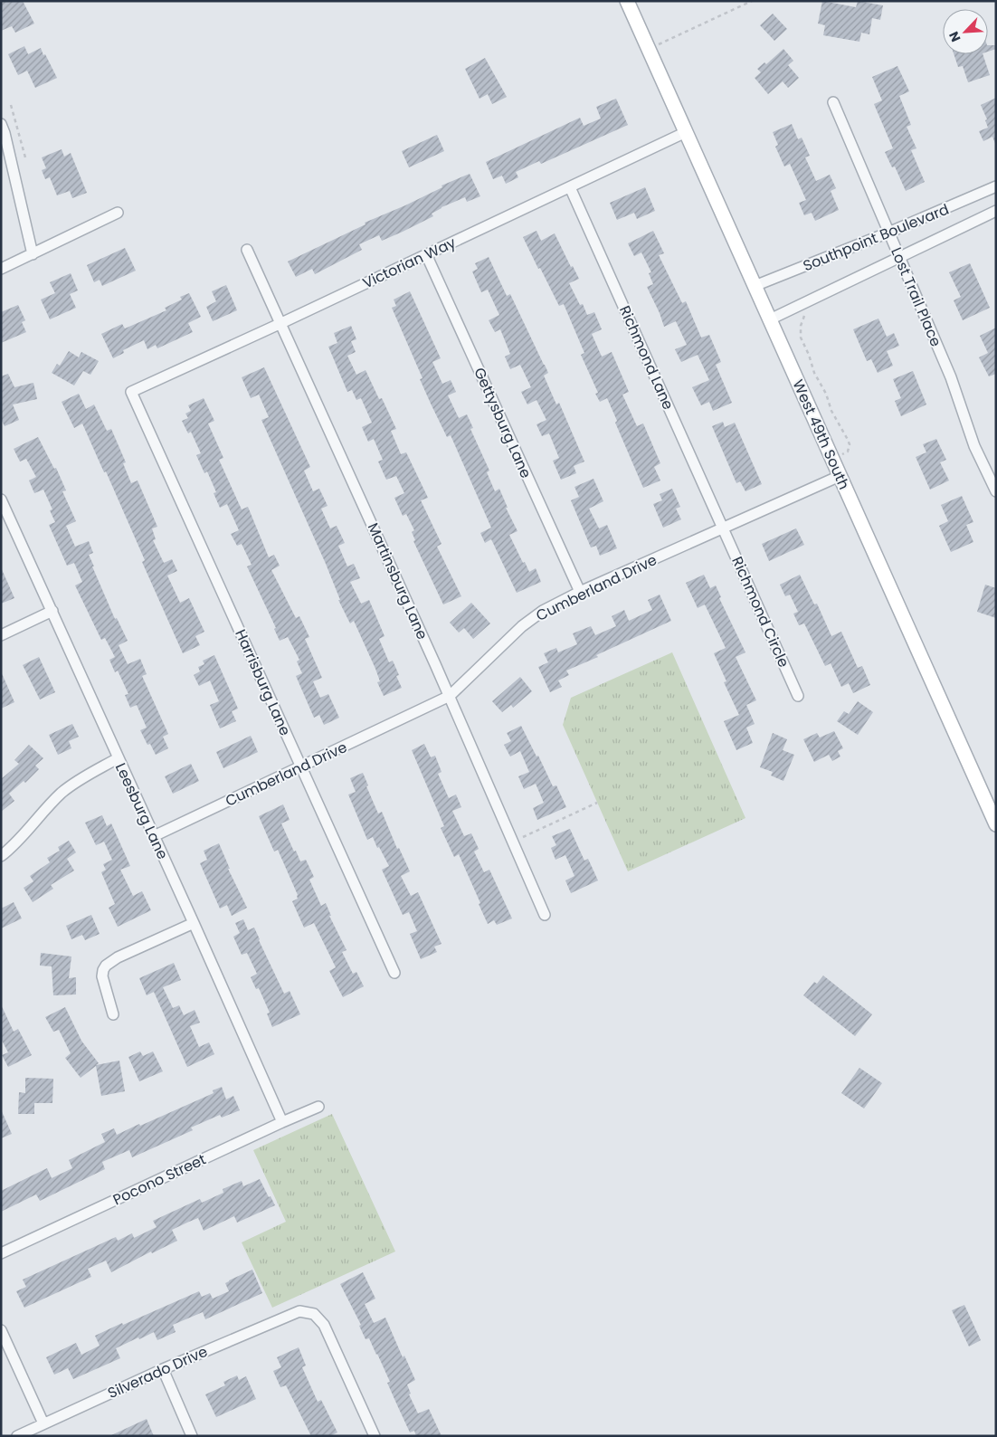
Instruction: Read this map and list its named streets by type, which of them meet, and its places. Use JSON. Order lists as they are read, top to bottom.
{
  "streets": {
    "street": [
      "Southpoint Boulevard",
      "Victorian Way",
      "Lost Trail Place",
      "Richmond Lane",
      "Gettysburg Lane",
      "West 49th South",
      "Martinsburg Lane",
      "Cumberland Drive",
      "Richmond Circle",
      "Harrisburg Lane",
      "Leesburg Lane",
      "Pocono Street",
      "Silverado Drive"
    ]
  },
  "crossings": [
    ["Southpoint Boulevard", "Lost Trail Place"],
    ["Southpoint Boulevard", "West 49th South"],
    ["Victorian Way", "Richmond Lane"],
    ["Victorian Way", "Gettysburg Lane"],
    ["Victorian Way", "West 49th South"],
    ["Victorian Way", "Martinsburg Lane"],
    ["Victorian Way", "Harrisburg Lane"],
    ["Richmond Lane", "Cumberland Drive"],
    ["Richmond Lane", "Richmond Circle"],
    ["Gettysburg Lane", "Cumberland Drive"],
    ["West 49th South", "Cumberland Drive"],
    ["Martinsburg Lane", "Cumberland Drive"],
    ["Cumberland Drive", "Richmond Circle"],
    ["Cumberland Drive", "Harrisburg Lane"],
    ["Cumberland Drive", "Leesburg Lane"],
    ["Leesburg Lane", "Pocono Street"]
  ],
  "north": "bottom left"
}
